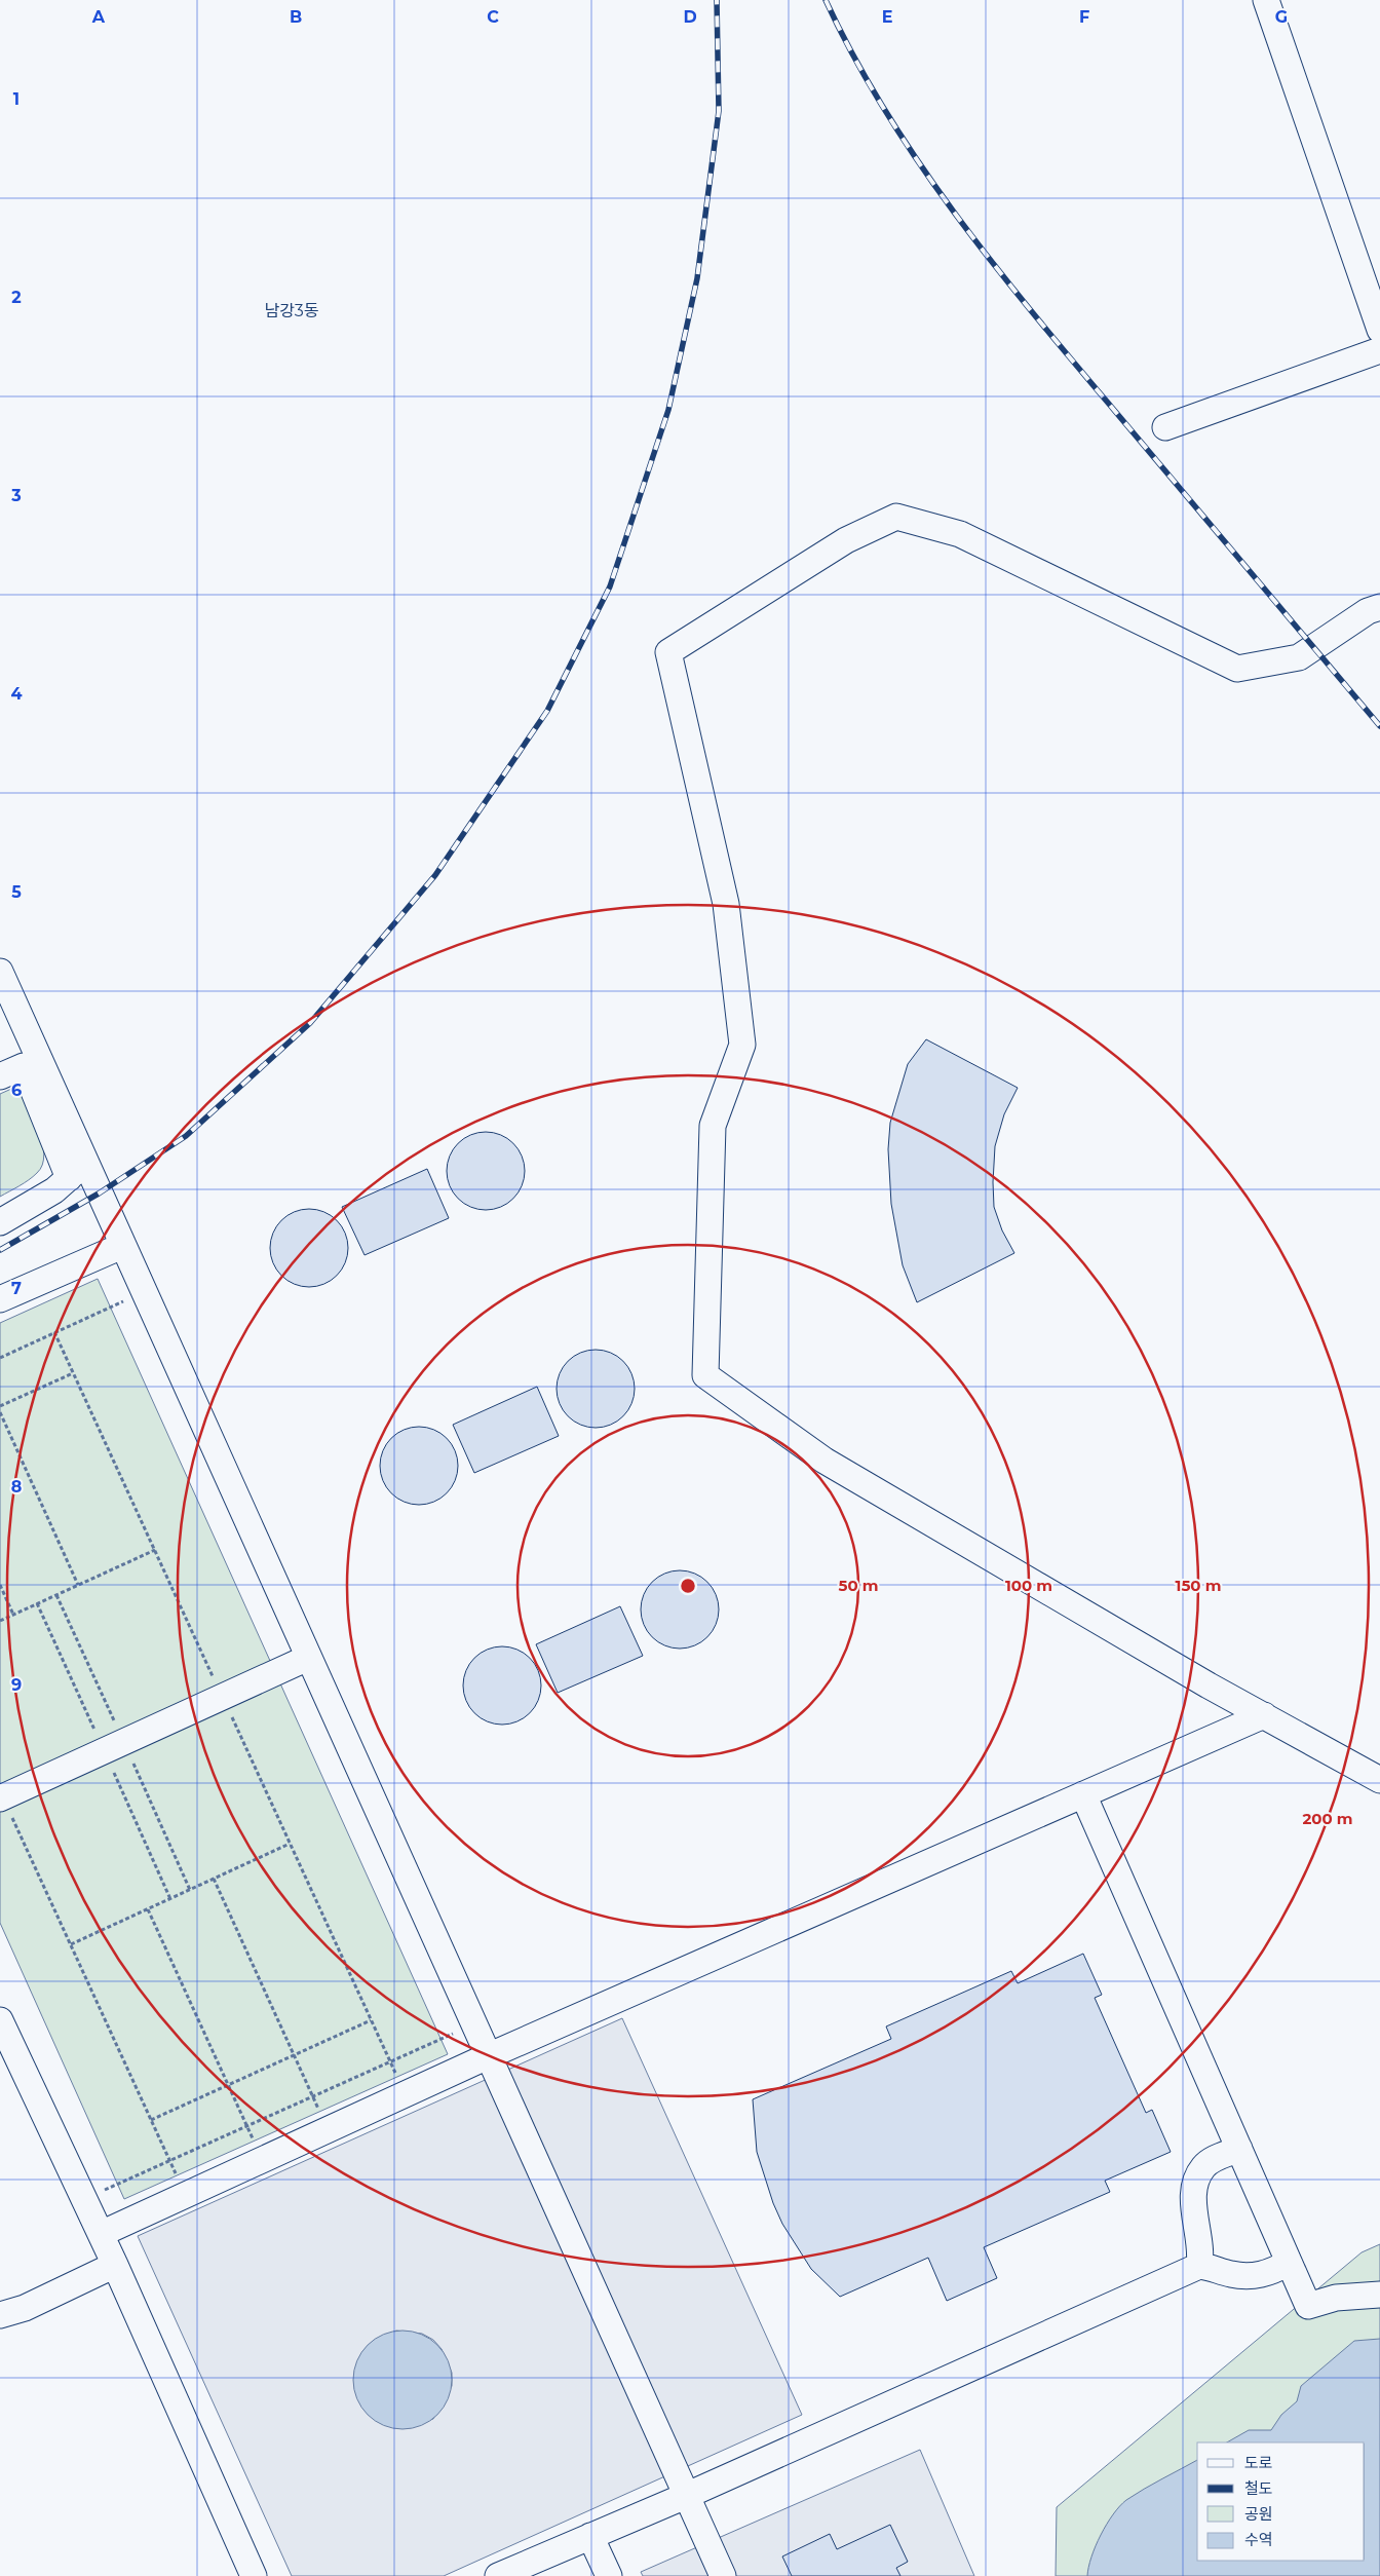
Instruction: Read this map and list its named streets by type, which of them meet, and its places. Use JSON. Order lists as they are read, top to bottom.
{
  "districts": ["남강3동"],
  "legend": [
    "도로",
    "철도",
    "공원",
    "수역"
  ],
  "grid": {
    "columns": [
      "A",
      "B",
      "C",
      "D",
      "E",
      "F",
      "G"
    ],
    "rows": [
      "1",
      "2",
      "3",
      "4",
      "5",
      "6",
      "7",
      "8",
      "9"
    ]
  },
  "rings": [
    "50 m",
    "100 m",
    "150 m",
    "200 m"
  ]
}
